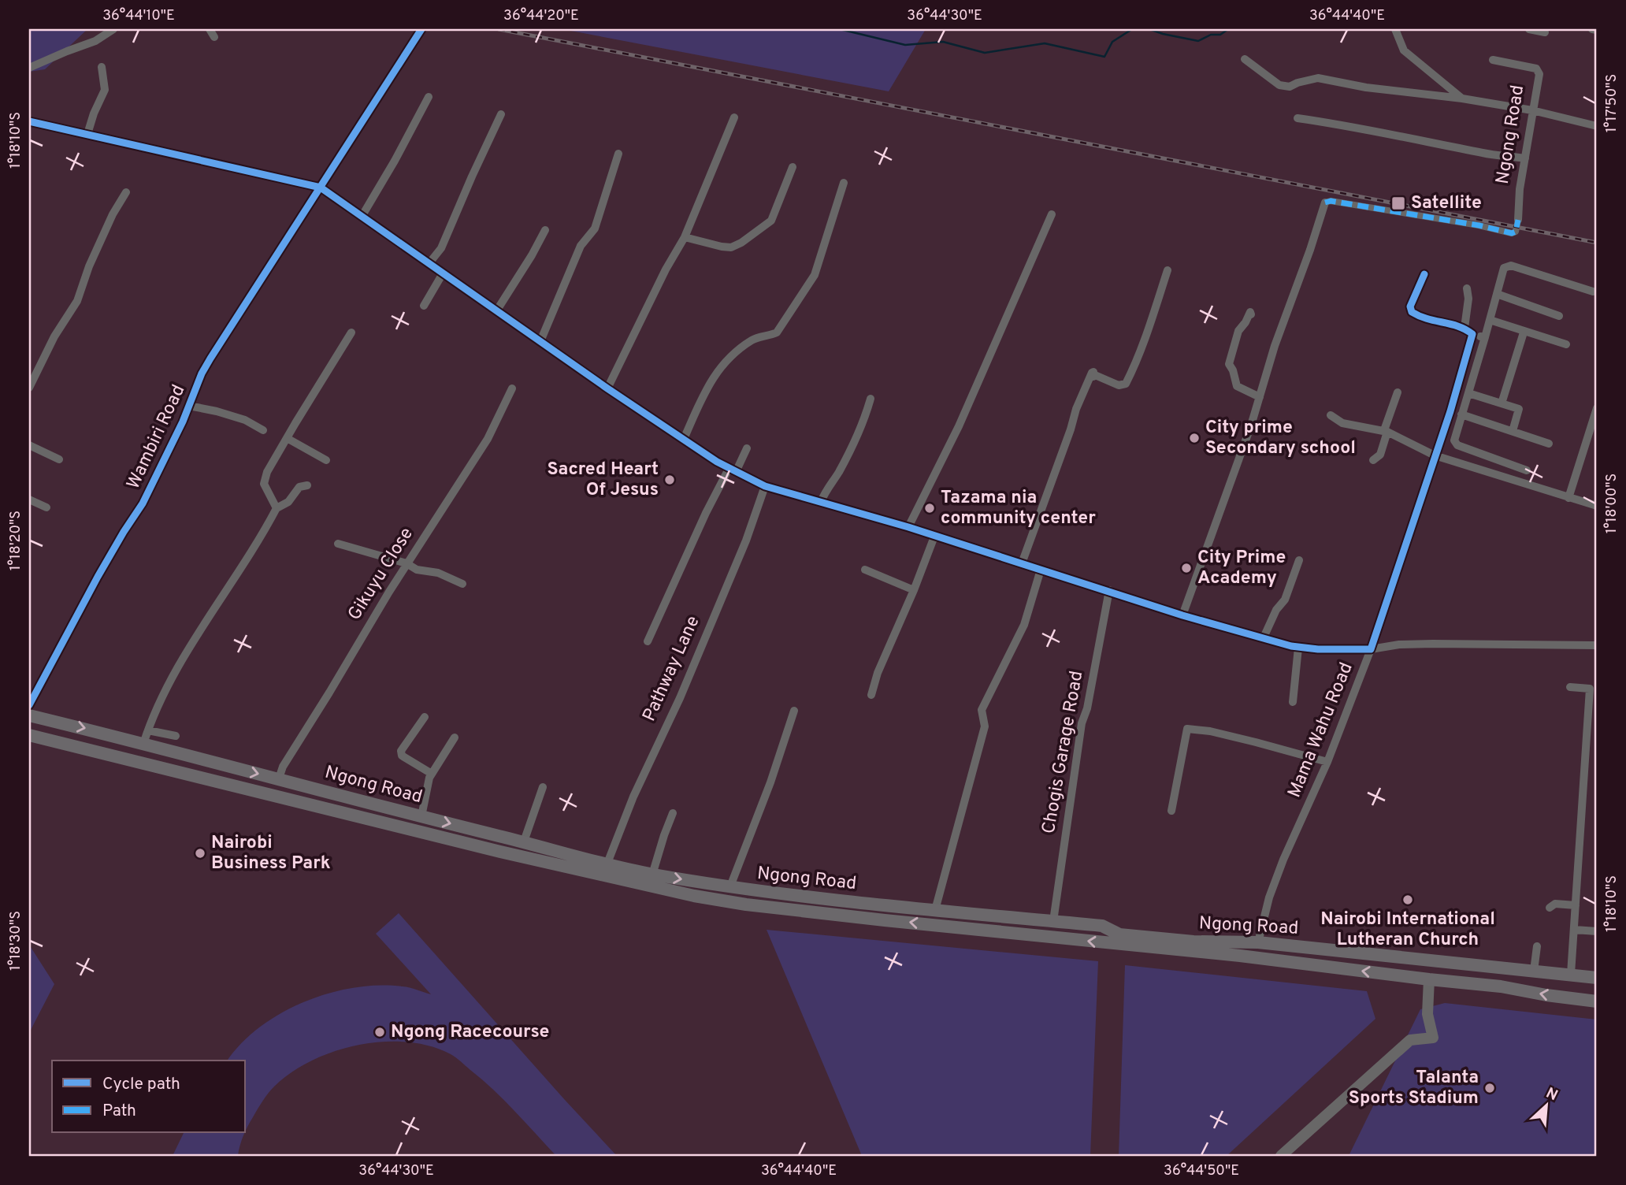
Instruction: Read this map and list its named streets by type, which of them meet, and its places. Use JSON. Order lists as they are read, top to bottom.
{
  "streets": {
    "main road": ["Ngong Road"],
    "street": [
      "Wambiri Road",
      "Gikuyu Close",
      "Pathway Lane",
      "Mama Wahu Road",
      "Chogis Garage Road"
    ]
  },
  "crossings": [
    ["Ngong Road", "Gikuyu Close"],
    ["Ngong Road", "Pathway Lane"],
    ["Ngong Road", "Mama Wahu Road"],
    ["Ngong Road", "Chogis Garage Road"]
  ],
  "places": {
    "transit": ["Satellite"],
    "other": [
      "City prime Secondary school",
      "Sacred Heart Of Jesus",
      "Tazama nia community center",
      "City Prime Academy",
      "Nairobi Business Park",
      "Nairobi International Lutheran Church",
      "Ngong Racecourse",
      "Talanta Sports Stadium"
    ]
  },
  "legend": ["Cycle path", "Path"],
  "north": "top right",
  "coordinates": [
    "36°44'10\"E",
    "36°44'20\"E",
    "36°44'30\"E",
    "36°44'40\"E",
    "1°17'50\"S",
    "1°18'10\"S",
    "1°18'00\"S",
    "1°18'20\"S",
    "1°18'30\"S",
    "36°44'50\"E"
  ]
}
